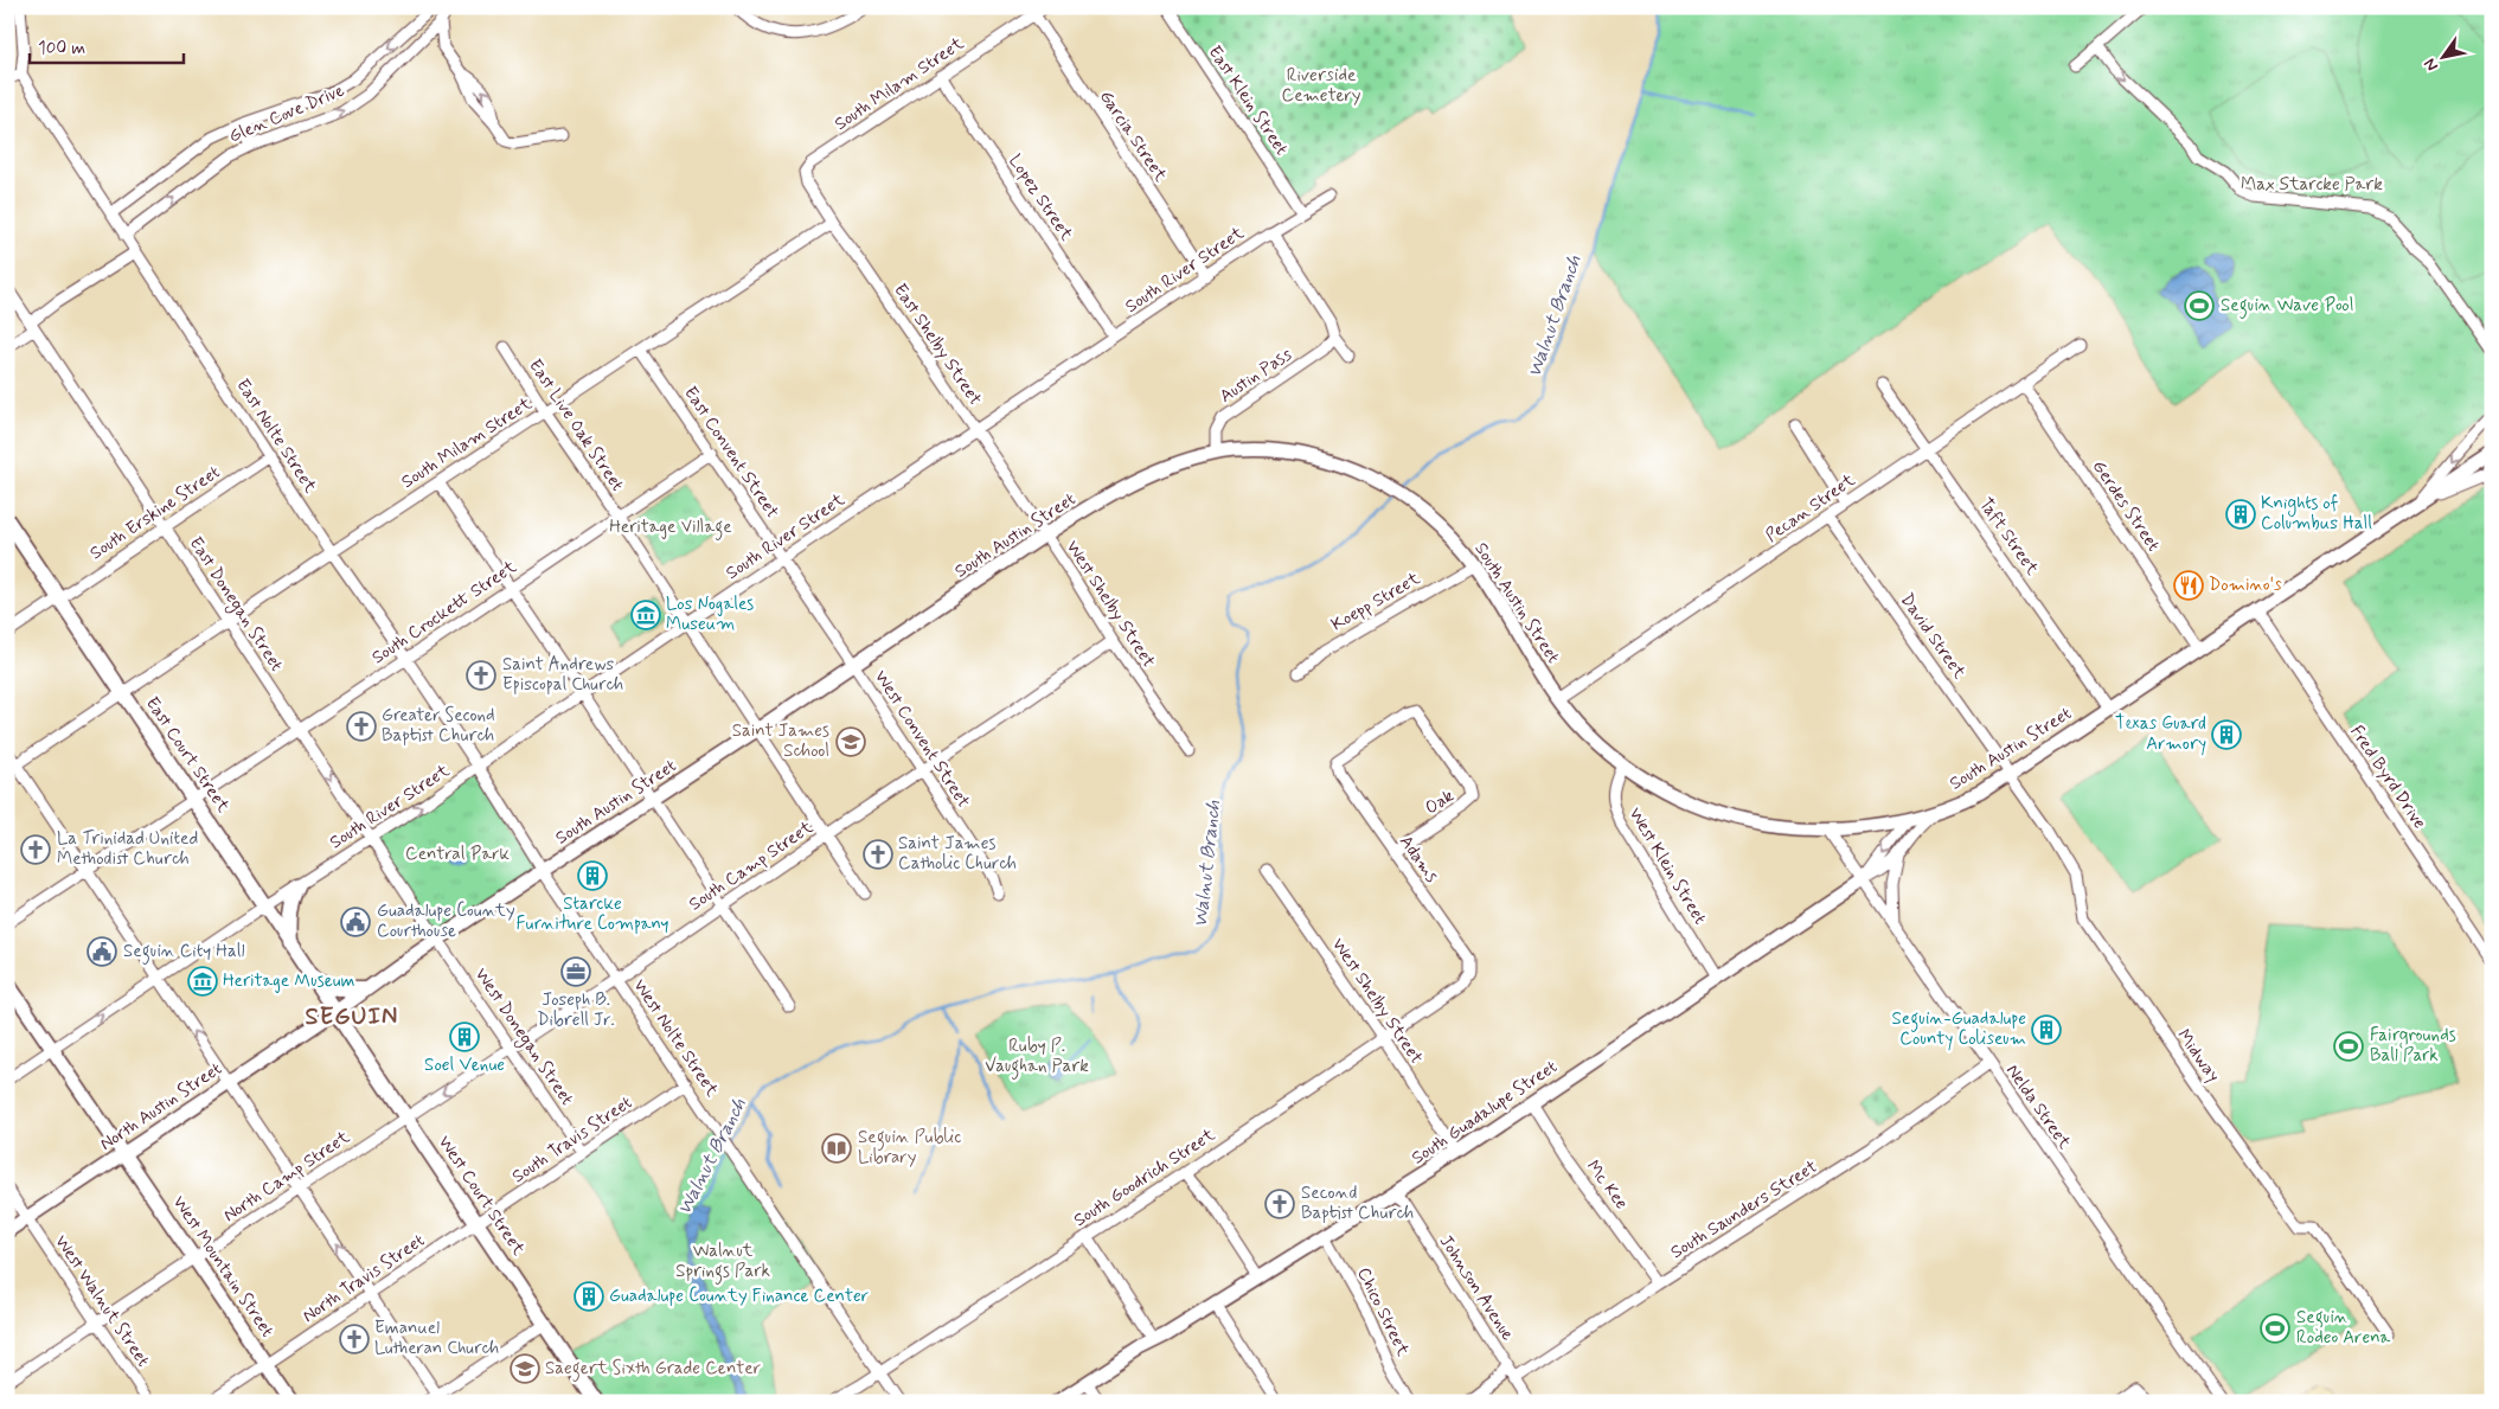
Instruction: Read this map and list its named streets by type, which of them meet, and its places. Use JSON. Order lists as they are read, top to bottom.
{
  "streets": {
    "main road": [
      "South Austin Street",
      "East Court Street",
      "North Austin Street",
      "South Guadalupe Street",
      "West Court Street",
      "West Mountain Street"
    ],
    "street": [
      "South Milam Street",
      "East Klein Street",
      "Glen Cove Drive",
      "Garcia Street",
      "Lopez Street",
      "South River Street",
      "East Shelby Street",
      "Austin Pass",
      "East Live Oak Street",
      "East Nolte Street",
      "East Convent Street",
      "Gerdes Street",
      "Pecan Street",
      "South Erskine Street",
      "Taft Street",
      "Koepp Street",
      "East Donegan Street",
      "West Shelby Street",
      "South Crockett Street",
      "David Street",
      "West Convent Street",
      "Fred Byrd Drive",
      "Oak",
      "Adams",
      "South Camp Street",
      "West Klein Street",
      "West Donegan Street",
      "West Nolte Street",
      "Midway",
      "Nelda Street",
      "South Travis Street",
      "North Camp Street",
      "South Goodrich Street",
      "Mc Kee",
      "South Saunders Street",
      "North Travis Street",
      "Johnson Avenue",
      "West Walnut Street",
      "Chico Street"
    ]
  },
  "crossings": [
    ["South Milam Street", "Garcia Street"],
    ["South Milam Street", "Lopez Street"],
    ["South Milam Street", "East Shelby Street"],
    ["South Milam Street", "East Live Oak Street"],
    ["South Milam Street", "East Nolte Street"],
    ["South Milam Street", "East Convent Street"],
    ["South Milam Street", "East Donegan Street"],
    ["South Milam Street", "East Court Street"],
    ["East Klein Street", "South River Street"],
    ["Glen Cove Drive", "East Nolte Street"],
    ["Garcia Street", "South River Street"],
    ["Lopez Street", "South River Street"],
    ["South River Street", "East Shelby Street"],
    ["South River Street", "East Live Oak Street"],
    ["South River Street", "East Nolte Street"],
    ["South River Street", "East Convent Street"],
    ["South River Street", "South Austin Street"],
    ["South River Street", "East Donegan Street"],
    ["South River Street", "East Court Street"],
    ["South River Street", "West Donegan Street"],
    ["South River Street", "West Mountain Street"],
    ["East Shelby Street", "South Austin Street"],
    ["East Shelby Street", "West Shelby Street"],
    ["Austin Pass", "South Austin Street"],
    ["East Live Oak Street", "South Austin Street"],
    ["East Live Oak Street", "South Crockett Street"],
    ["East Live Oak Street", "South Camp Street"],
    ["East Nolte Street", "South Erskine Street"],
    ["East Nolte Street", "South Austin Street"],
    ["East Nolte Street", "South Crockett Street"],
    ["East Nolte Street", "West Nolte Street"],
    ["East Convent Street", "South Austin Street"],
    ["East Convent Street", "South Crockett Street"],
    ["East Convent Street", "West Convent Street"],
    ["Gerdes Street", "Pecan Street"],
    ["Gerdes Street", "South Austin Street"],
    ["Pecan Street", "South Austin Street"],
    ["Pecan Street", "Taft Street"],
    ["Pecan Street", "David Street"],
    ["South Erskine Street", "East Donegan Street"],
    ["South Erskine Street", "East Court Street"],
    ["South Austin Street", "Taft Street"],
    ["South Austin Street", "Koepp Street"],
    ["South Austin Street", "East Donegan Street"],
    ["South Austin Street", "West Shelby Street"],
    ["South Austin Street", "David Street"],
    ["South Austin Street", "West Convent Street"],
    ["South Austin Street", "East Court Street"],
    ["South Austin Street", "Fred Byrd Drive"],
    ["South Austin Street", "West Klein Street"],
    ["South Austin Street", "West Donegan Street"],
    ["South Austin Street", "West Nolte Street"],
    ["South Austin Street", "Midway"],
    ["South Austin Street", "North Austin Street"],
    ["South Austin Street", "Nelda Street"],
    ["South Austin Street", "South Guadalupe Street"],
    ["South Austin Street", "West Court Street"],
    ["East Donegan Street", "South Crockett Street"],
    ["East Donegan Street", "East Court Street"],
    ["East Donegan Street", "West Donegan Street"],
    ["West Shelby Street", "South Camp Street"],
    ["West Shelby Street", "South Guadalupe Street"],
    ["West Shelby Street", "South Goodrich Street"],
    ["South Crockett Street", "East Court Street"],
    ["David Street", "Midway"],
    ["West Convent Street", "South Camp Street"],
    ["East Court Street", "West Donegan Street"],
    ["East Court Street", "North Austin Street"],
    ["East Court Street", "West Court Street"],
    ["Oak", "Adams"],
    ["Adams", "South Goodrich Street"],
    ["South Camp Street", "West Donegan Street"],
    ["South Camp Street", "West Nolte Street"],
    ["South Camp Street", "North Camp Street"],
    ["South Camp Street", "West Court Street"],
    ["West Klein Street", "South Guadalupe Street"],
    ["West Donegan Street", "South Travis Street"],
    ["West Nolte Street", "South Travis Street"],
    ["West Nolte Street", "South Goodrich Street"],
    ["North Austin Street", "West Court Street"],
    ["North Austin Street", "West Mountain Street"],
    ["North Austin Street", "West Walnut Street"],
    ["Nelda Street", "South Guadalupe Street"],
    ["Nelda Street", "South Saunders Street"],
    ["South Guadalupe Street", "Mc Kee"],
    ["South Guadalupe Street", "Johnson Avenue"],
    ["South Guadalupe Street", "Chico Street"],
    ["South Travis Street", "West Court Street"],
    ["South Travis Street", "North Travis Street"],
    ["North Camp Street", "West Court Street"],
    ["North Camp Street", "West Mountain Street"],
    ["North Camp Street", "West Walnut Street"],
    ["Mc Kee", "South Saunders Street"],
    ["West Court Street", "North Travis Street"],
    ["South Saunders Street", "Johnson Avenue"],
    ["West Mountain Street", "North Travis Street"]
  ],
  "districts": ["SEGUIN"],
  "water": ["Walnut Branch"],
  "parks": [
    "Riverside Cemetery",
    "Max Starcke Park",
    "Heritage Village",
    "Central Park",
    "Ruby P. Vaughan Park",
    "Walnut Springs Park"
  ],
  "places": {
    "sports": ["Seguin Wave Pool", "Fairgrounds Ball Park", "Seguin Rodeo Arena"],
    "building": [
      "Knights of Columbus Hall",
      "Texas Guard Armory",
      "Starcke Furniture Company",
      "Seguin-Guadalupe County Coliseum",
      "Soel Venue",
      "Guadalupe County Finance Center"
    ],
    "restaurant": ["Domino's"],
    "museum": ["Los Nogales Museum", "Heritage Museum"],
    "church": [
      "Saint Andrews Episcopal Church",
      "Greater Second Baptist Church",
      "La Trinidad United Methodist Church",
      "Saint James Catholic Church",
      "Second Baptist Church",
      "Emanuel Lutheran Church"
    ],
    "school or university": ["Saint James School", "Saegert Sixth Grade Center"],
    "public building": ["Guadalupe County Courthouse", "Seguin City Hall"],
    "office": ["Joseph B. Dibrell Jr."],
    "library": ["Seguin Public Library"]
  },
  "scale_bar": "100 m",
  "north": "bottom left"
}
